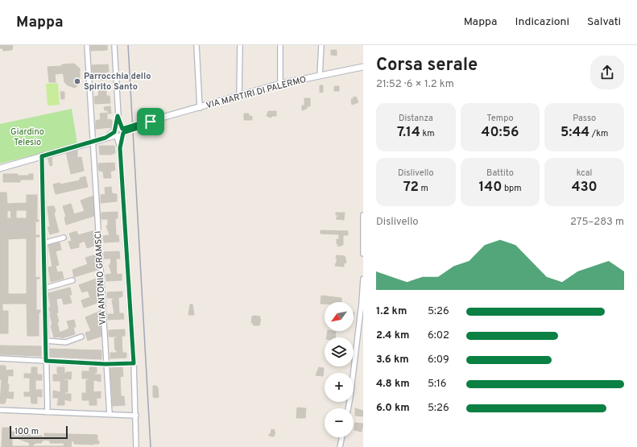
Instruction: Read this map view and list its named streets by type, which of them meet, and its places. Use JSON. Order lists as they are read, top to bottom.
{
  "streets": {
    "street": ["VIA MARTIRI DI PALERMO", "VIA ANTONIO GRAMSCI"]
  },
  "crossings": [
    ["VIA MARTIRI DI PALERMO", "VIA ANTONIO GRAMSCI"]
  ],
  "parks": ["Giardino Telesio"],
  "places": ["Parrocchia dello Spirito Santo"],
  "scale_bar": "100 m",
  "north": "bottom left",
  "page": {
    "header": "Mappa",
    "nav": ["Mappa", "Indicazioni", "Salvati"],
    "heading": ["Corsa serale", "21:52 · 6 × 1.2 km"],
    "stats": [
      ["Distanza", "7.14 km"],
      ["Tempo", "40:56"],
      ["Passo", "5:44 /km"],
      ["Dislivello", "72 m"],
      ["Battito", "140 bpm"],
      ["kcal", "430"]
    ],
    "chart": ["Dislivello", "275–283 m"],
    "list": [
      {
        "name": "1.2 km",
        "note": "5:26"
      },
      {
        "name": "2.4 km",
        "note": "6:02"
      },
      {
        "name": "3.6 km",
        "note": "6:09"
      },
      {
        "name": "4.8 km",
        "note": "5:16"
      },
      {
        "name": "6.0 km",
        "note": "5:26"
      }
    ],
    "map_buttons": ["+", "−"],
    "scale": "100 m"
  }
}
